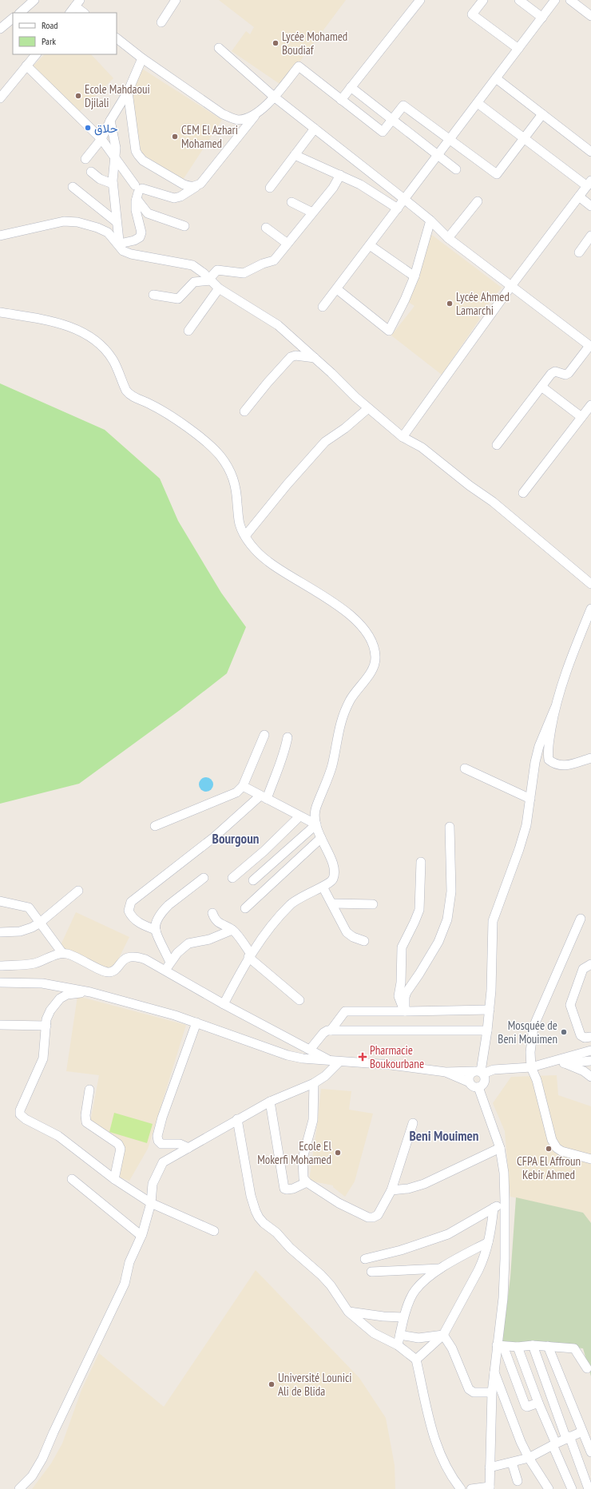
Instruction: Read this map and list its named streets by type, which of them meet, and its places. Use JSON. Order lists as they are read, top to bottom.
{
  "districts": ["Bourgoun", "Beni Mouimen"],
  "places": {
    "other": [
      "Lycée Mohamed Boudiaf",
      "Ecole Mahdaoui Djilali",
      "حلاق",
      "CEM El Azhari Mohamed",
      "Lycée Ahmed Lamarchi",
      "Mosquée de Beni Mouimen",
      "CFPA El Affroun Kebir Ahmed",
      "Ecole El Mokerfi Mohamed",
      "Université Lounici Ali de Blida"
    ],
    "health": ["Pharmacie Boukourbane"]
  },
  "legend": ["Road", "Park"]
}
